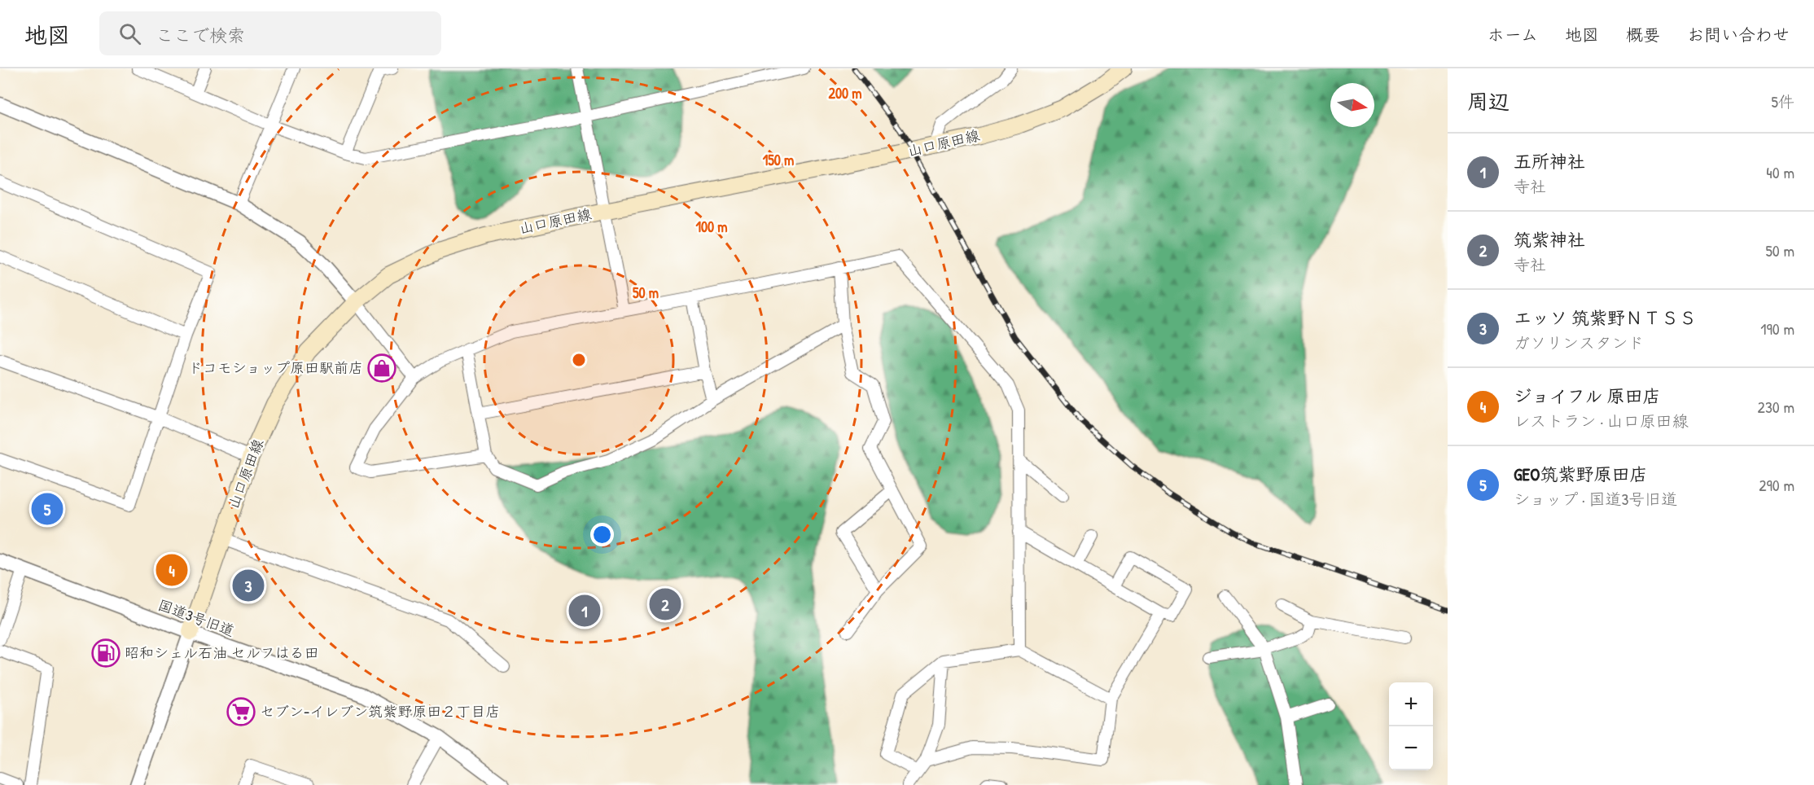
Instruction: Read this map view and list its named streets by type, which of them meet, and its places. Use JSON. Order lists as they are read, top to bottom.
{
  "streets": {
    "main road": ["山口原田線"],
    "street": ["国道3号旧道"]
  },
  "crossings": [
    ["山口原田線", "国道3号旧道"]
  ],
  "places": {
    "shop": ["ドコモショップ原田駅前店"],
    "fuel station": ["昭和シェル石油 セルフはる田"],
    "supermarket": ["セブン-イレブン筑紫野原田２丁目店"]
  },
  "north": "right",
  "page": {
    "header": "地図",
    "search": "ここで検索",
    "nav": [
      "ホーム",
      "地図",
      "概要",
      "お問い合わせ"
    ],
    "heading": ["周辺", "5件"],
    "list": [
      {
        "mark": "1",
        "name": "五所神社",
        "note": "寺社",
        "value": "40 m"
      },
      {
        "mark": "2",
        "name": "筑紫神社",
        "note": "寺社",
        "value": "50 m"
      },
      {
        "mark": "3",
        "name": "エッソ 筑紫野ＮＴＳＳ",
        "note": "ガソリンスタンド",
        "value": "190 m"
      },
      {
        "mark": "4",
        "name": "ジョイフル 原田店",
        "note": "レストラン · 山口原田線",
        "value": "230 m"
      },
      {
        "mark": "5",
        "name": "GEO筑紫野原田店",
        "note": "ショップ · 国道3号旧道",
        "value": "290 m"
      }
    ],
    "pins": [
      "5",
      "4",
      "3",
      "2",
      "1"
    ],
    "map_buttons": ["+", "−"]
  },
  "rings": [
    "200 m",
    "150 m",
    "100 m",
    "50 m"
  ]
}
